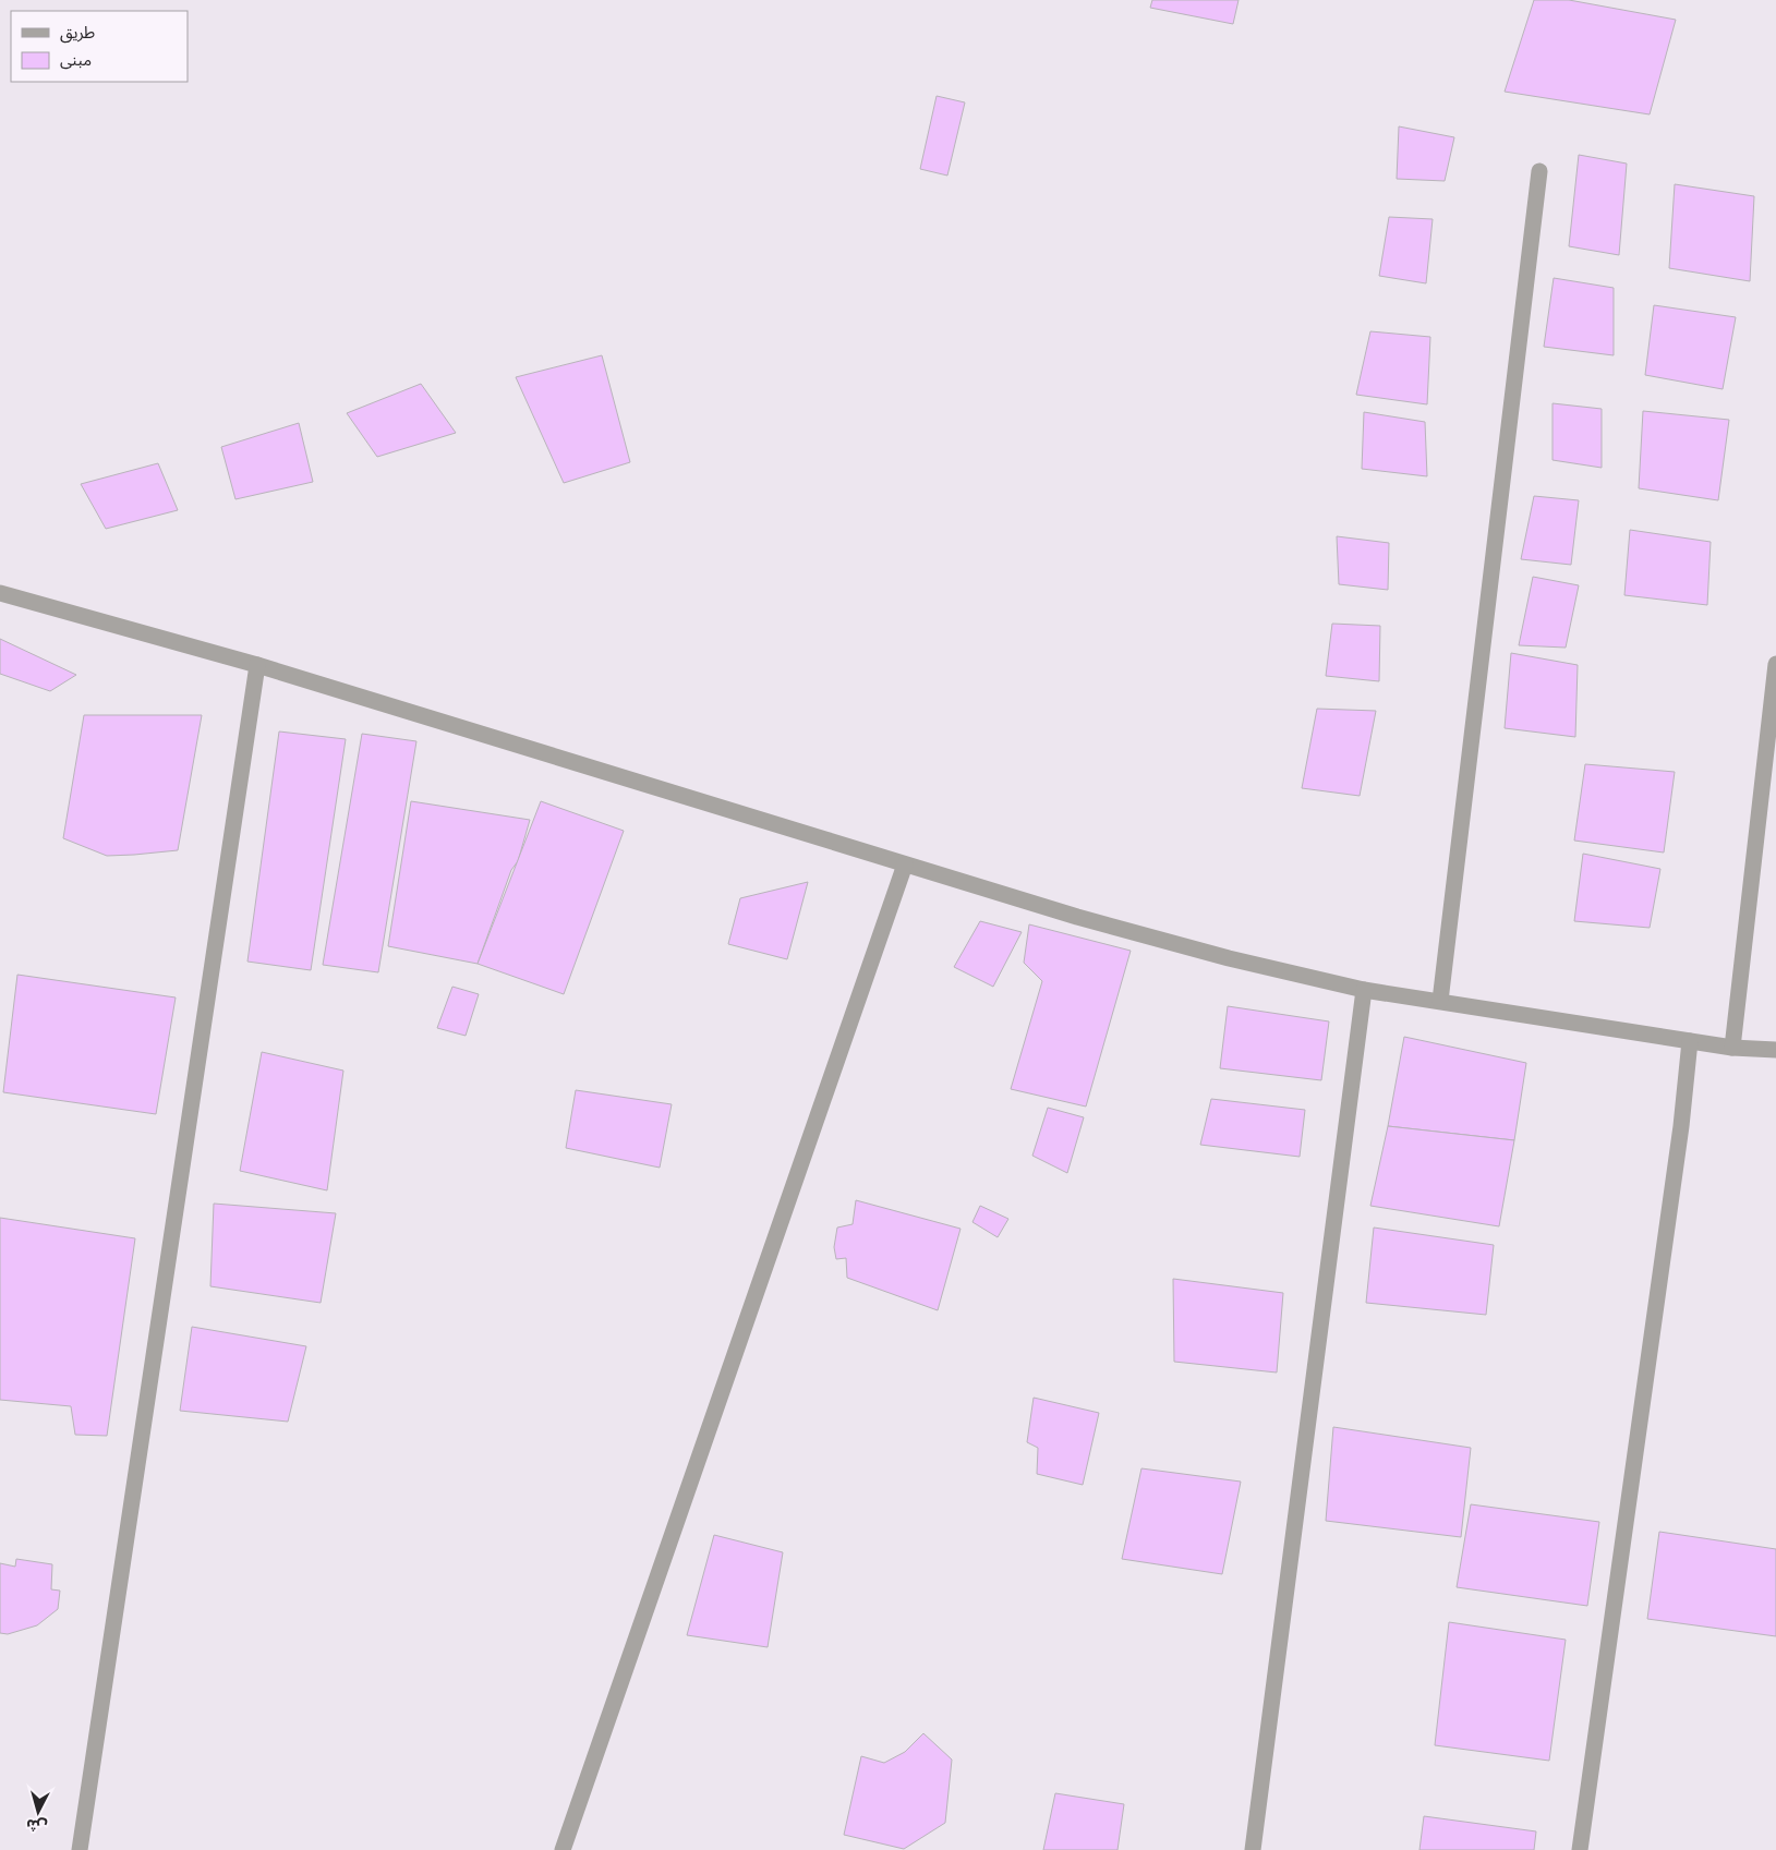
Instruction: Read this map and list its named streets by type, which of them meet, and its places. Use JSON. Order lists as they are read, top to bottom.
{
  "legend": ["طريق", "مبنى"],
  "north": "bottom"
}
